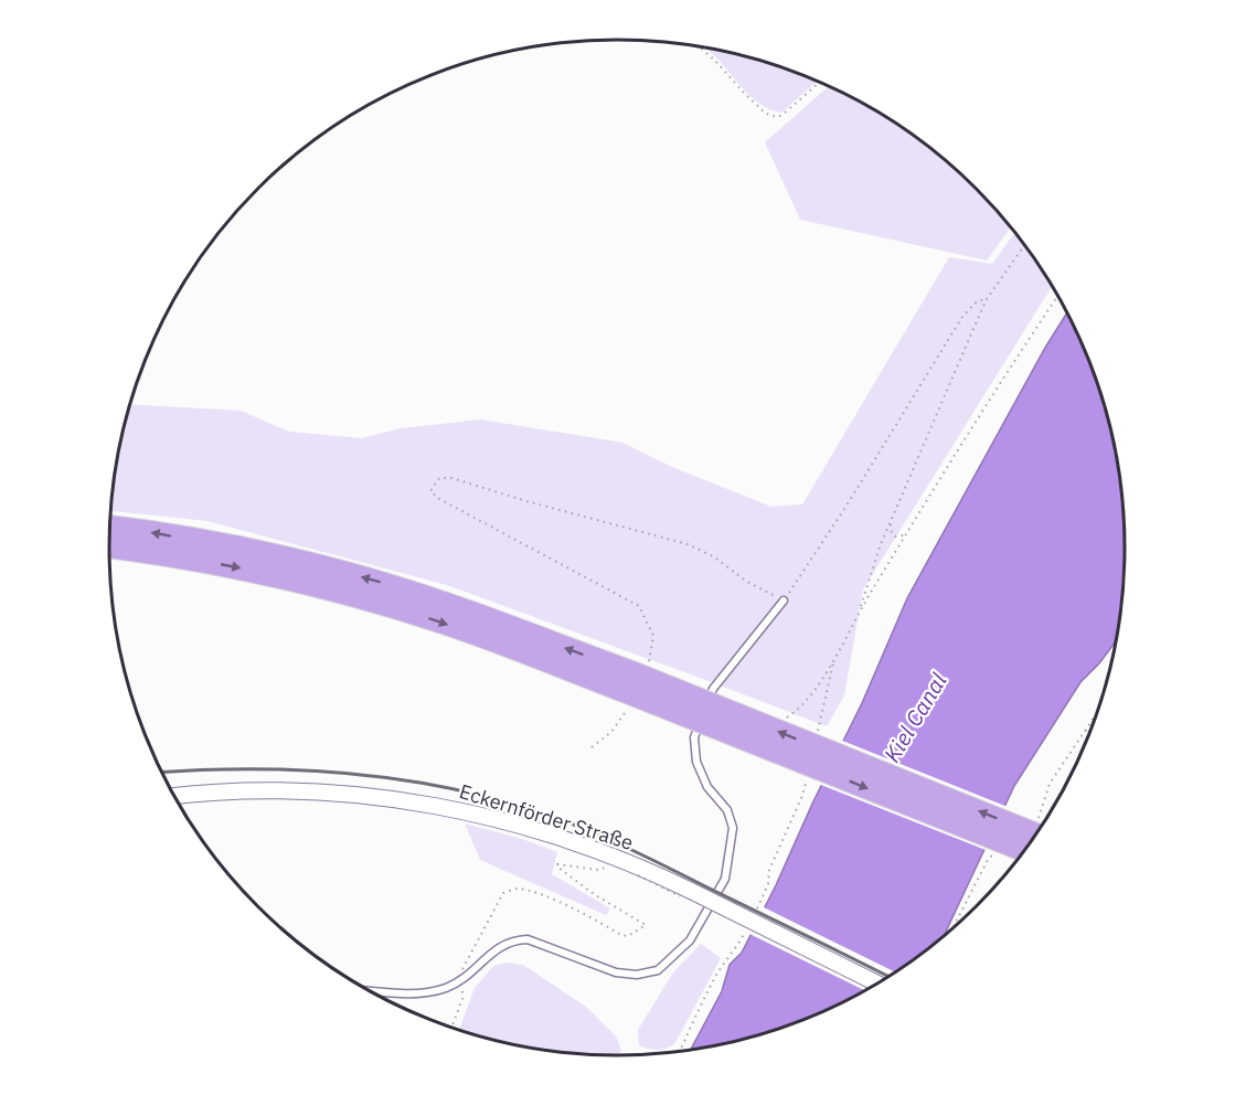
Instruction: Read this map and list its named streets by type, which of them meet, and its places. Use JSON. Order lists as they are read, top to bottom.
{
  "streets": {
    "street": ["Eckernförder Straße"]
  },
  "water": ["Kiel Canal"]
}
